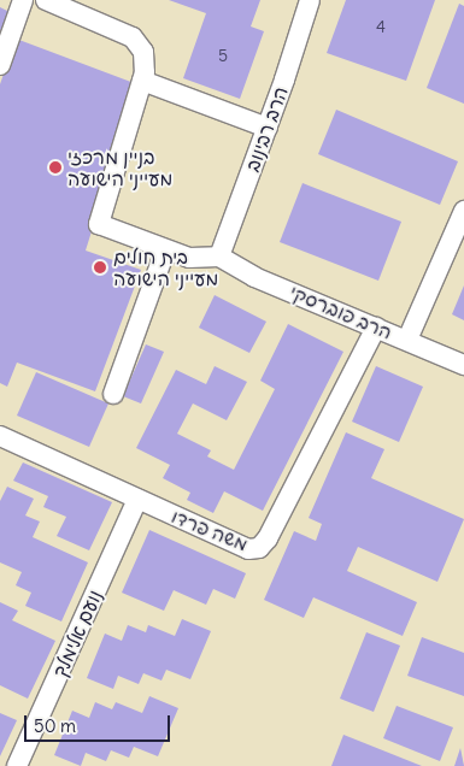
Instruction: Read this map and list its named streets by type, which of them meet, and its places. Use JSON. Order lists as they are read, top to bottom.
{
  "streets": {
    "street": [
      "הרב רבינוב",
      "הרב פוברסקי",
      "משה פרדו",
      "נועם אלימלך"
    ]
  },
  "crossings": [
    ["הרב רבינוב", "הרב פוברסקי"],
    ["הרב פוברסקי", "משה פרדו"],
    ["משה פרדו", "נועם אלימלך"]
  ],
  "places": ["בניין מרכזי מעייני הישועה", "בית חולים מעייני הישועה"],
  "house_numbers": ["4", "5"],
  "scale_bar": "50 m"
}
